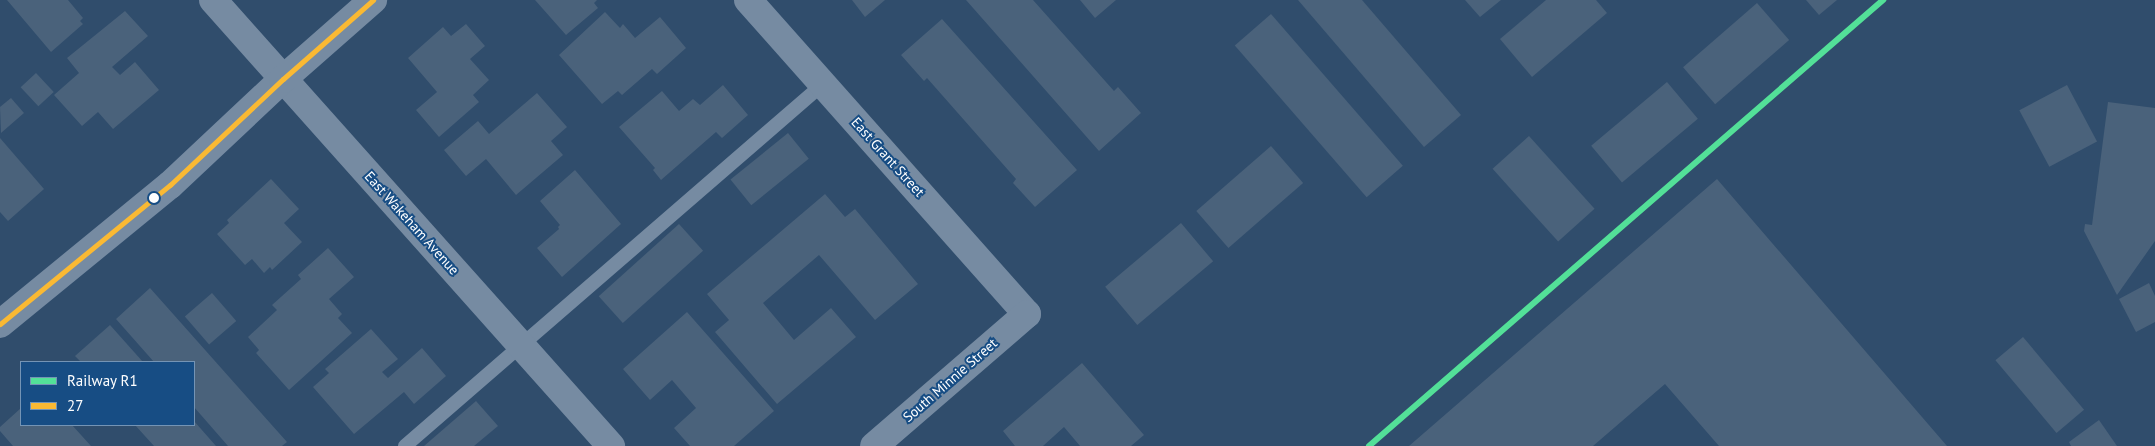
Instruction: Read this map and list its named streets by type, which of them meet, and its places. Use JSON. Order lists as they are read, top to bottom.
{
  "streets": {
    "street": ["East Grant Street", "East Wakeham Avenue", "South Minnie Street"]
  },
  "crossings": [
    ["East Grant Street", "South Minnie Street"]
  ],
  "lines": ["rail line R1", "transit line 27"],
  "legend": ["Railway R1", "27"]
}
